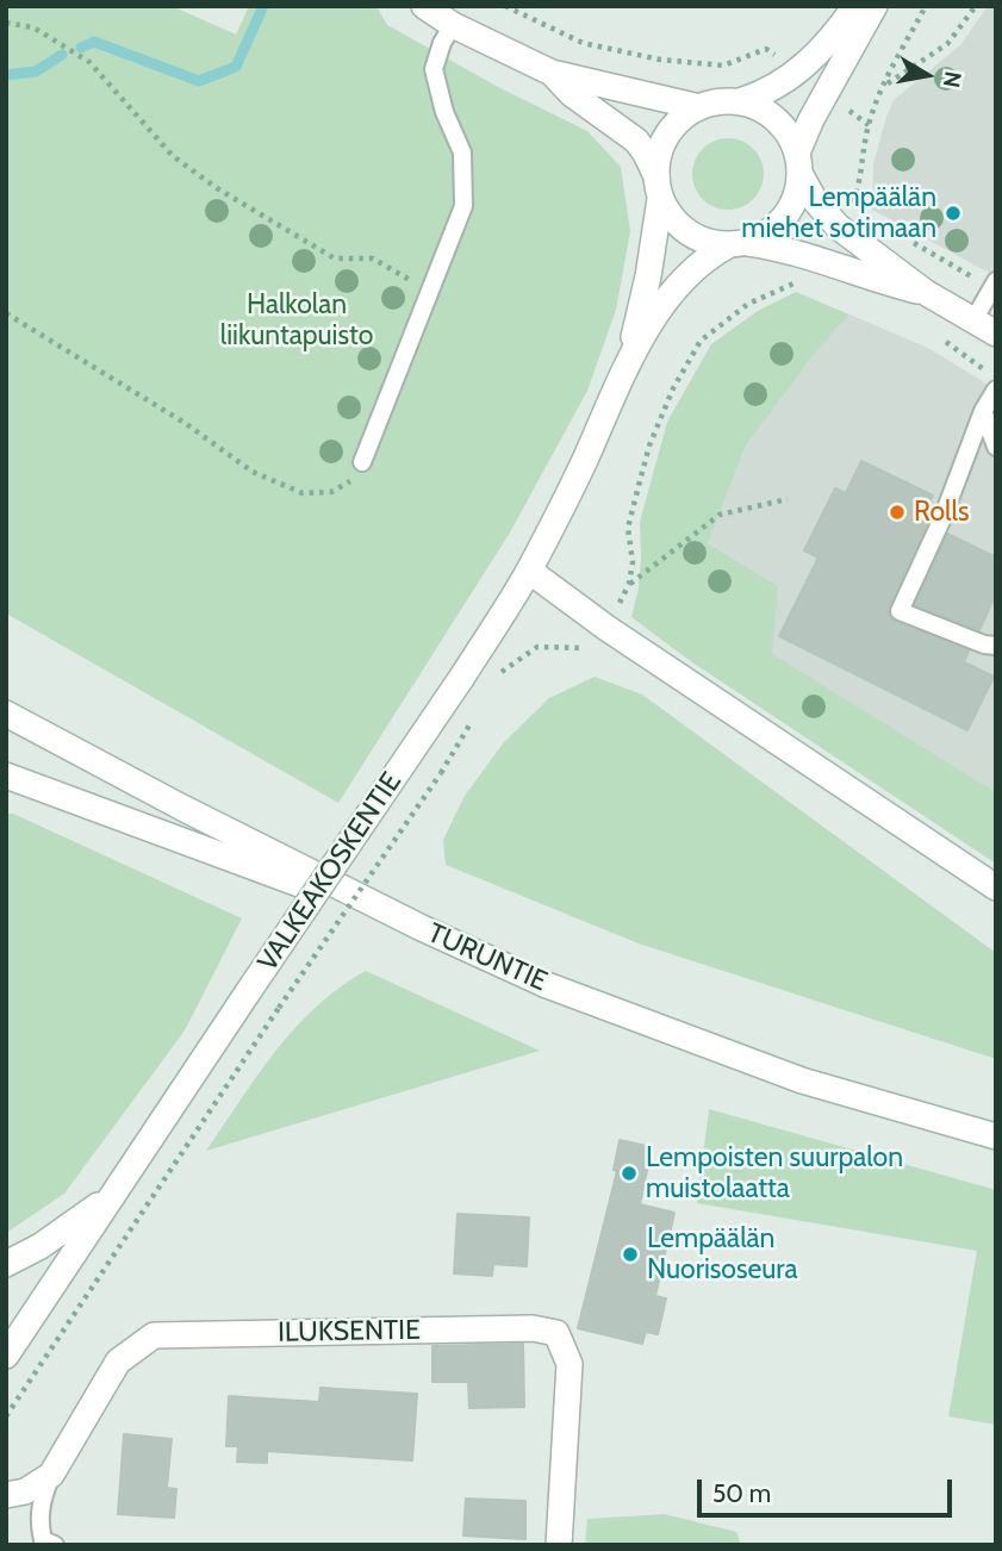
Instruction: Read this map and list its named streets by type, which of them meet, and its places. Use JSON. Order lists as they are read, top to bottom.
{
  "streets": {
    "street": ["VALKEAKOSKENTIE", "TURUNTIE", "ILUKSENTIE"]
  },
  "parks": ["Halkolan liikuntapuisto"],
  "places": [
    "Lempäälän miehet sotimaan",
    "Rolls",
    "Lempoisten suurpalon muistolaatta",
    "Lempäälän Nuorisoseura"
  ],
  "scale_bar": "50 m",
  "north": "right"
}
